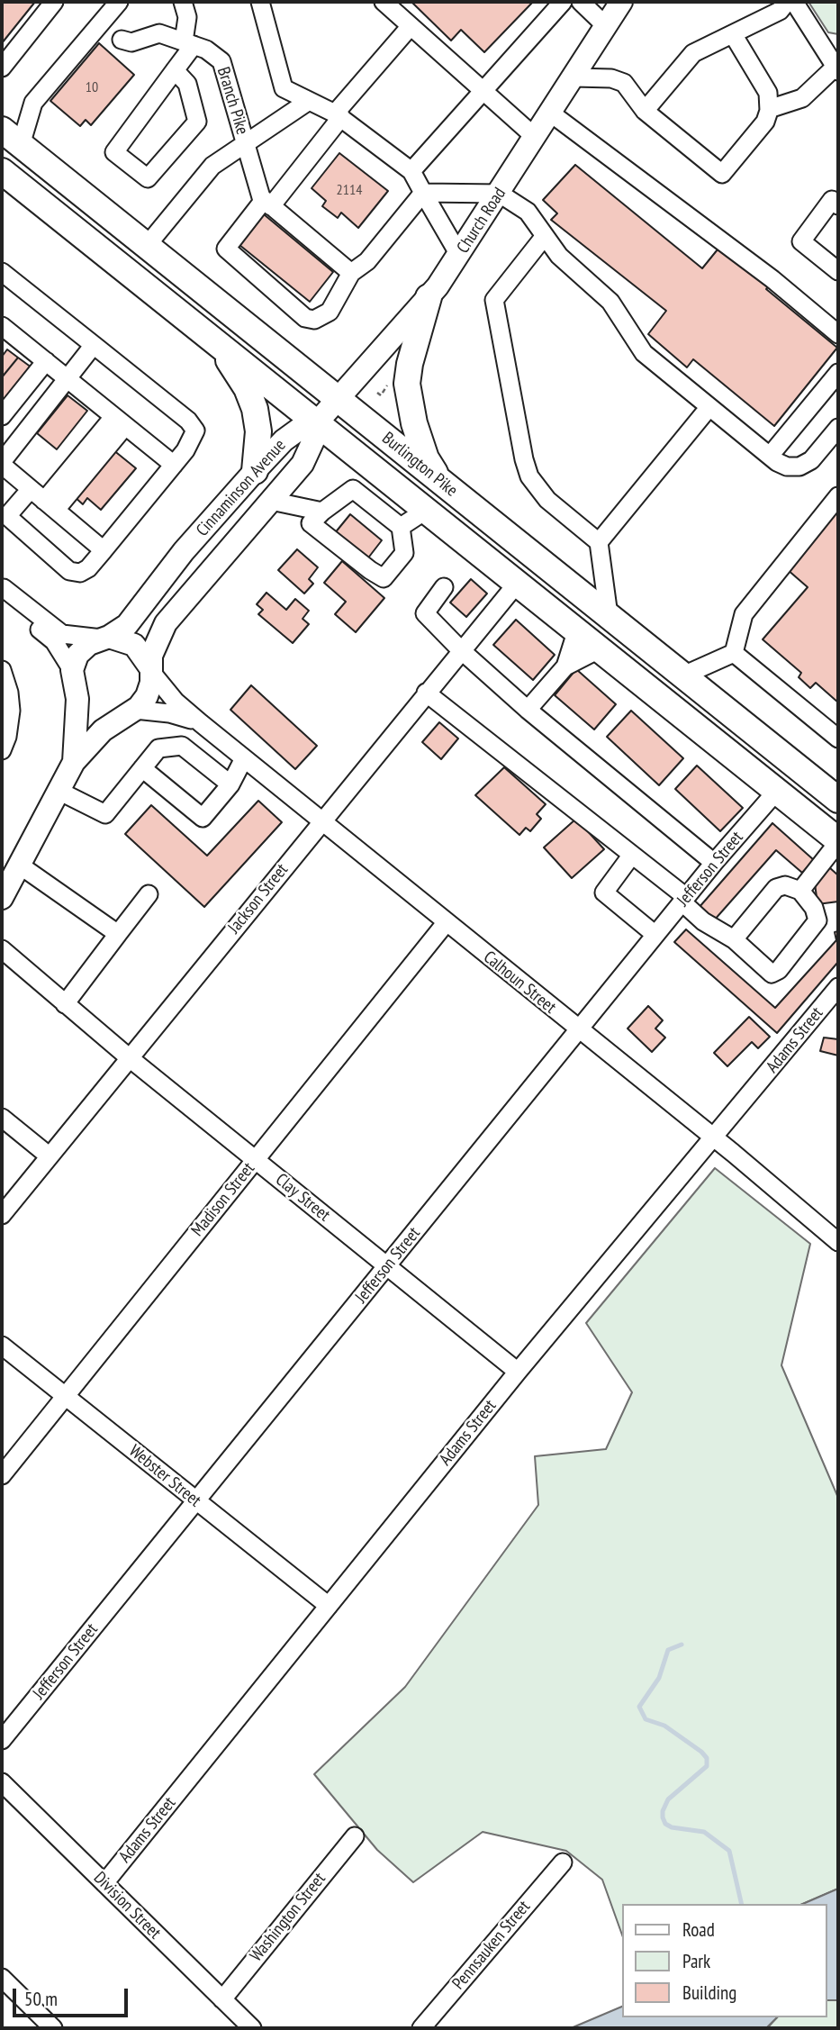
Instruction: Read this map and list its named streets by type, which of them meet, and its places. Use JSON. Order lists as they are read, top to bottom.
{
  "streets": {
    "highway": ["Burlington Pike"],
    "main road": ["Church Road", "Cinnaminson Avenue", "Calhoun Street"],
    "street": [
      "Branch Pike",
      "Jefferson Street",
      "Jackson Street",
      "Adams Street",
      "Clay Street",
      "Madison Street",
      "Webster Street",
      "Division Street",
      "Washington Street",
      "Pennsauken Street"
    ]
  },
  "crossings": [
    ["Church Road", "Burlington Pike"],
    ["Church Road", "Cinnaminson Avenue"],
    ["Burlington Pike", "Cinnaminson Avenue"],
    ["Burlington Pike", "Jefferson Street"],
    ["Burlington Pike", "Jackson Street"],
    ["Cinnaminson Avenue", "Calhoun Street"],
    ["Jefferson Street", "Calhoun Street"],
    ["Jefferson Street", "Clay Street"],
    ["Jefferson Street", "Webster Street"],
    ["Jackson Street", "Calhoun Street"],
    ["Jackson Street", "Clay Street"],
    ["Calhoun Street", "Adams Street"],
    ["Calhoun Street", "Madison Street"],
    ["Adams Street", "Clay Street"],
    ["Adams Street", "Webster Street"],
    ["Adams Street", "Division Street"],
    ["Clay Street", "Madison Street"],
    ["Madison Street", "Webster Street"],
    ["Division Street", "Washington Street"]
  ],
  "house_numbers": ["10", "2114"],
  "legend": ["Road", "Park", "Building"],
  "scale_bar": "50 m"
}
